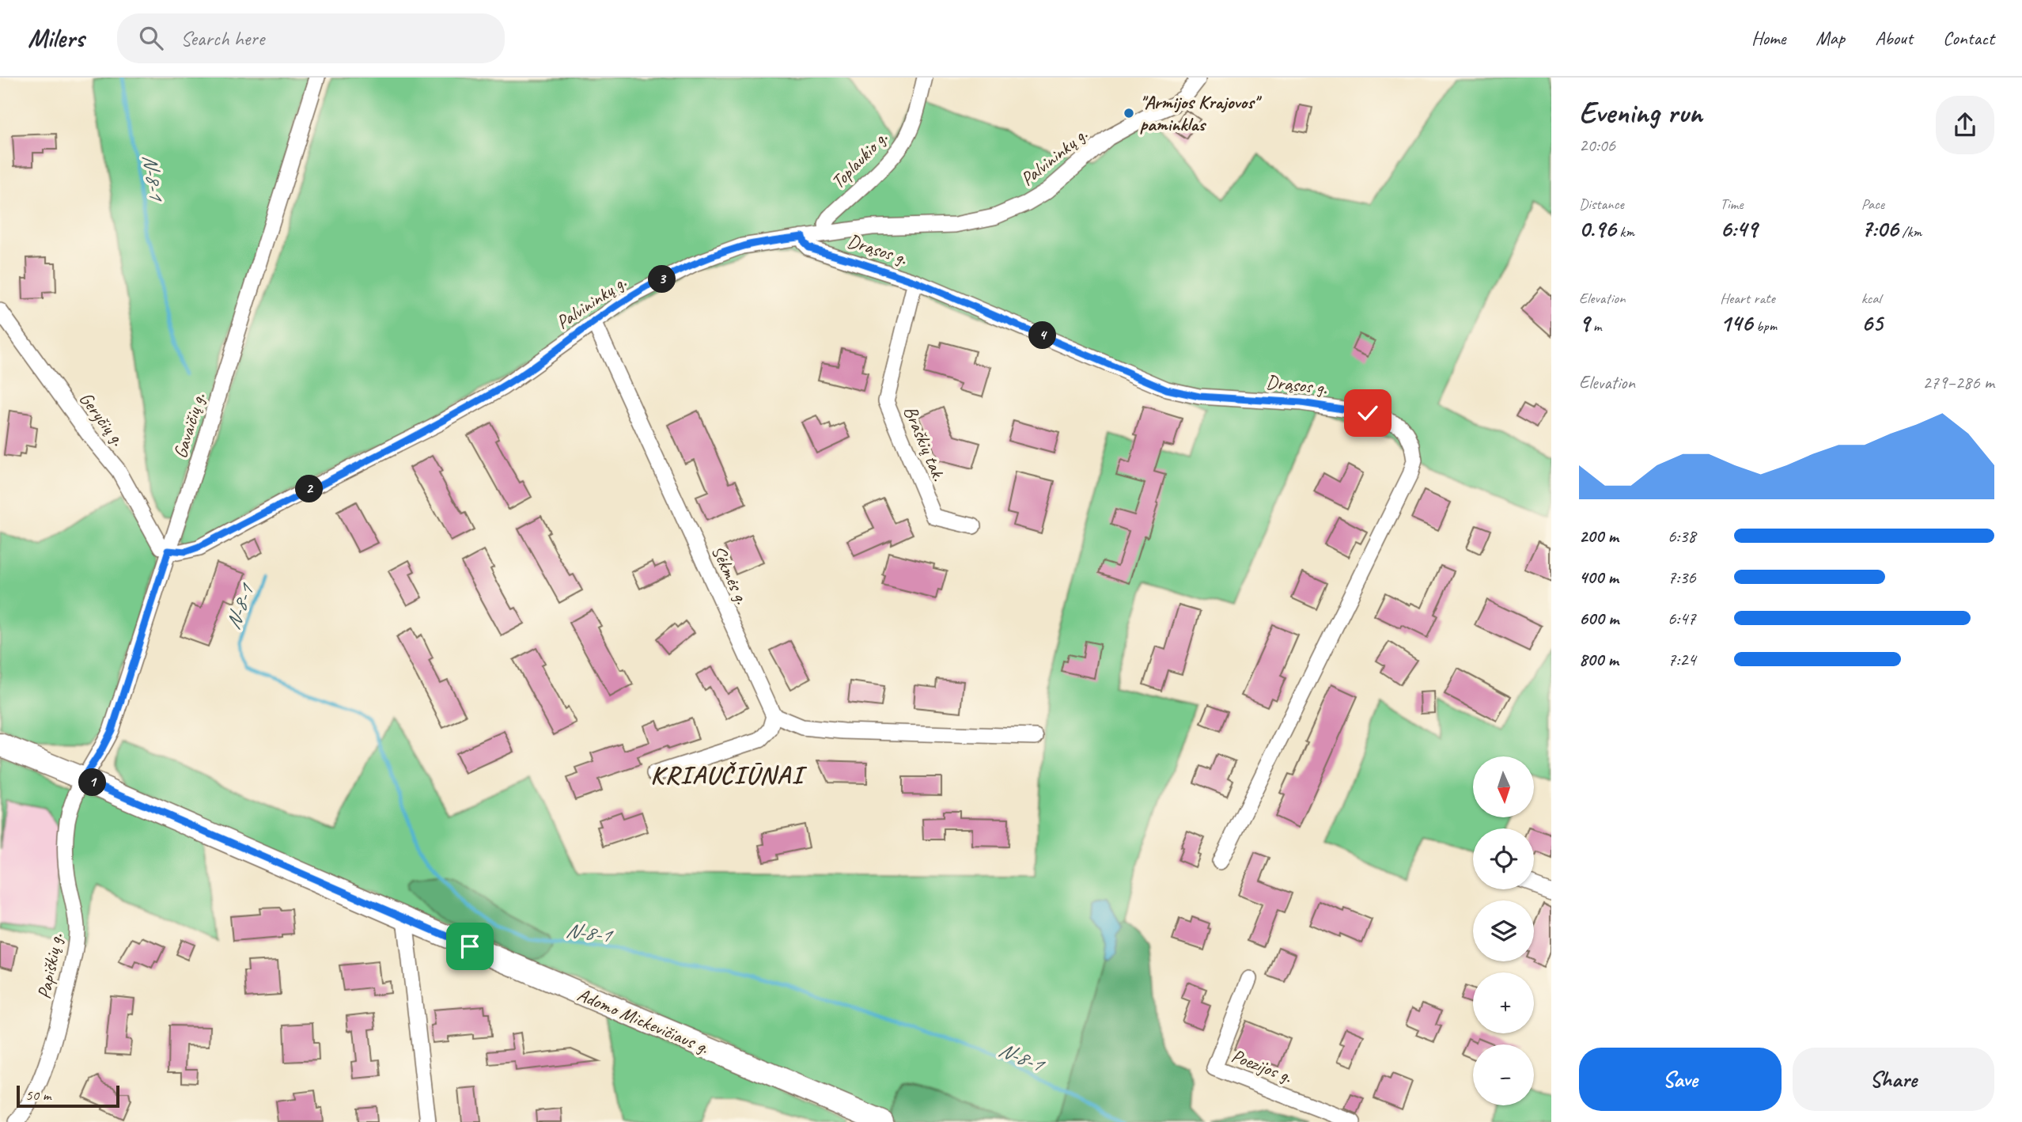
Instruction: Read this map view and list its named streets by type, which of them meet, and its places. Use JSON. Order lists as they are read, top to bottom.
{
  "streets": {
    "main road": ["Adomo Mickevičiaus g."],
    "street": [
      "Palvininkų g.",
      "Toplaukio g.",
      "Drąsos g.",
      "Geryčių g.",
      "Gavaičių g.",
      "Braškių tak.",
      "Sėkmės g.",
      "Papiškių g.",
      "Poezijos g."
    ]
  },
  "crossings": [
    ["Palvininkų g.", "Toplaukio g."],
    ["Palvininkų g.", "Drąsos g."],
    ["Palvininkų g.", "Geryčių g."],
    ["Palvininkų g.", "Gavaičių g."],
    ["Palvininkų g.", "Sėkmės g."],
    ["Drąsos g.", "Braškių tak."],
    ["Geryčių g.", "Gavaičių g."],
    ["Gavaičių g.", "Papiškių g."],
    ["Gavaičių g.", "Adomo Mickevičiaus g."],
    ["Papiškių g.", "Adomo Mickevičiaus g."]
  ],
  "districts": ["KRIAUČIŪNAI"],
  "water": ["N-8-1"],
  "places": ["\"Armijos Krajovos\" paminklas"],
  "scale_bar": "50 m",
  "north": "bottom",
  "page": {
    "header": "Milers",
    "search": "Search here",
    "nav": [
      "Home",
      "Map",
      "About",
      "Contact"
    ],
    "heading": ["Evening run", "20:06"],
    "stats": [
      ["Distance", "0.96 km"],
      ["Time", "6:49"],
      ["Pace", "7:06 /km"],
      ["Elevation", "9 m"],
      ["Heart rate", "146 bpm"],
      ["kcal", "65"]
    ],
    "pins": [
      "3",
      "4",
      "2",
      "1"
    ],
    "chart": ["Elevation", "279–286 m"],
    "list": [
      {
        "name": "200 m",
        "note": "6:38"
      },
      {
        "name": "400 m",
        "note": "7:36"
      },
      {
        "name": "600 m",
        "note": "6:47"
      },
      {
        "name": "800 m",
        "note": "7:24"
      }
    ],
    "map_buttons": ["+", "−"],
    "buttons": ["Save", "Share"],
    "scale": "50 m"
  }
}
